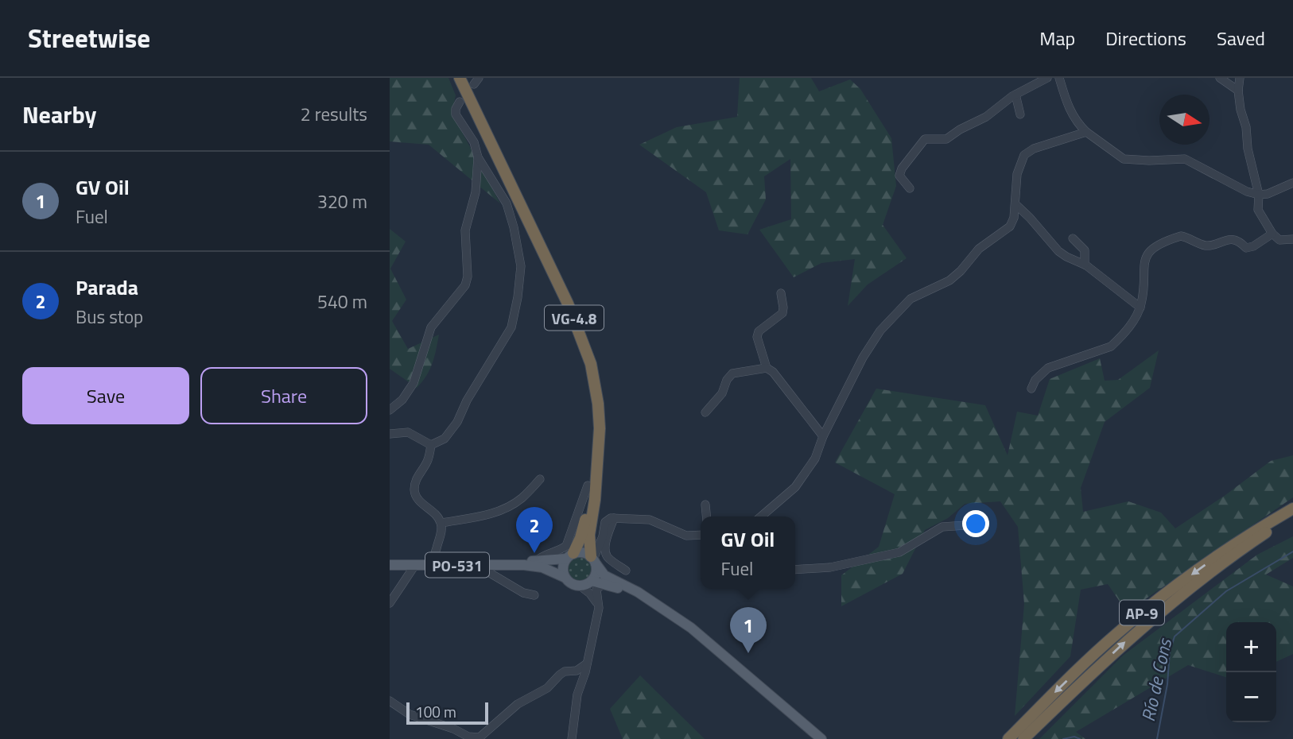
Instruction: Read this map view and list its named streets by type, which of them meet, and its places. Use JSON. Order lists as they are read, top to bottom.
{
  "streets": {
    "highway": ["VG-4.8", "AP-9"],
    "main road": ["PO-531"]
  },
  "crossings": [
    ["VG-4.8", "PO-531"]
  ],
  "water": ["Río de Cons"],
  "scale_bar": "100 m",
  "north": "right",
  "page": {
    "header": "Streetwise",
    "nav": ["Map", "Directions", "Saved"],
    "heading": ["Nearby", "2 results"],
    "list": [
      {
        "mark": "1",
        "name": "GV Oil",
        "note": "Fuel",
        "value": "320 m"
      },
      {
        "mark": "2",
        "name": "Parada",
        "note": "Bus stop",
        "value": "540 m"
      }
    ],
    "buttons": ["Save", "Share"],
    "pins": ["2", "1"],
    "popup": ["GV Oil", "Fuel"],
    "map_buttons": ["+", "−"],
    "scale": "100 m"
  }
}
